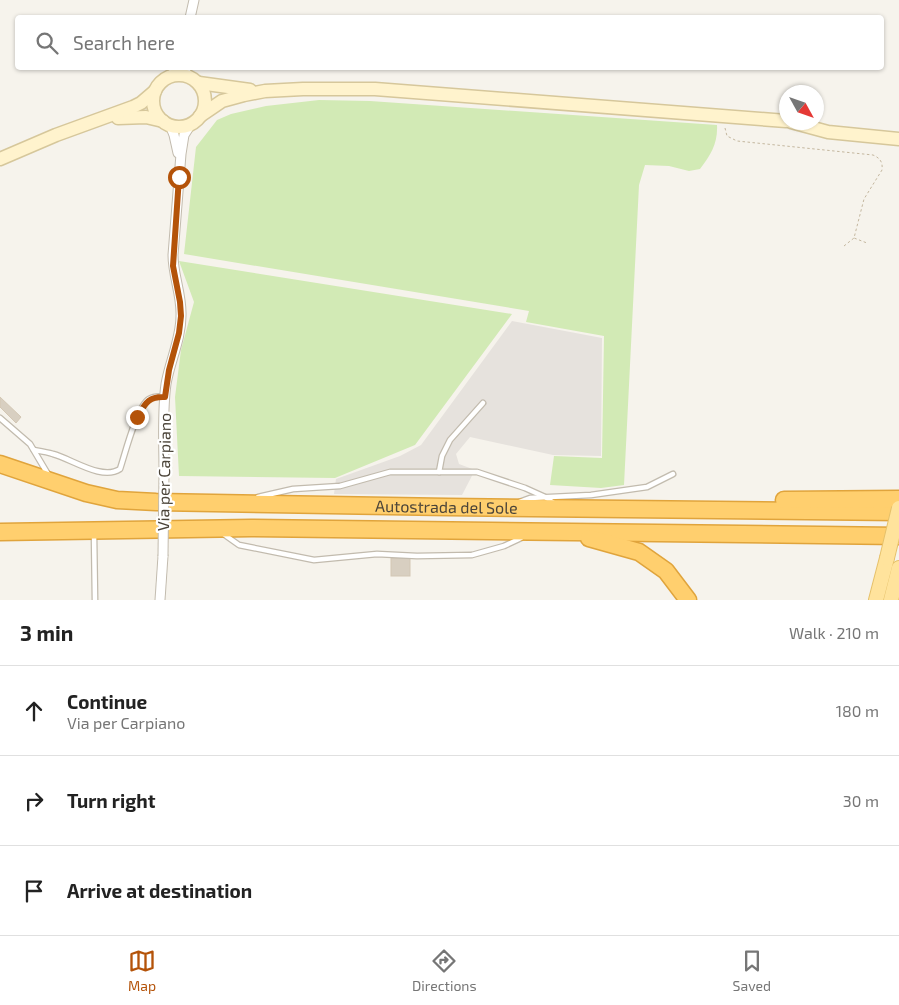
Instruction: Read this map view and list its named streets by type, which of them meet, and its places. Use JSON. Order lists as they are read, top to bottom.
{
  "streets": {
    "highway": ["Autostrada del Sole"],
    "street": ["Via per Carpiano"]
  },
  "north": "bottom right",
  "page": {
    "search": "Search here",
    "heading": ["3 min", "Walk · 210 m"],
    "list": [
      ["Continue", "Via per Carpiano", "180 m"],
      ["Turn right", "30 m"],
      "Arrive at destination"
    ],
    "nav": ["Map", "Directions", "Saved"]
  }
}
